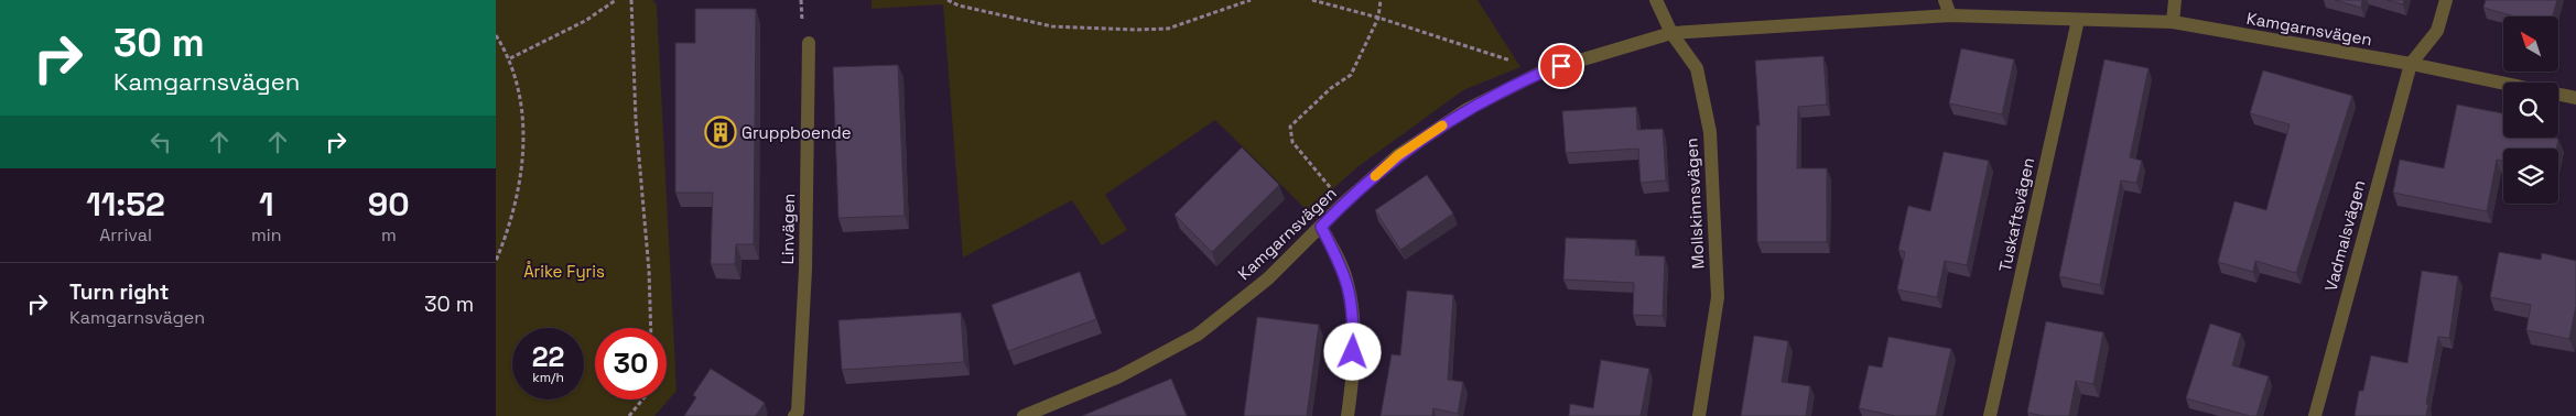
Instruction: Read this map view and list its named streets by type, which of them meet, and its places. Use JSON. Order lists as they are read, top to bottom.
{
  "streets": {
    "street": [
      "Kamgarnsvägen",
      "Mollskinnsvägen",
      "Tuskaftsvägen",
      "Linvägen",
      "Vadmalsvägen"
    ]
  },
  "crossings": [
    ["Kamgarnsvägen", "Mollskinnsvägen"],
    ["Kamgarnsvägen", "Tuskaftsvägen"],
    ["Kamgarnsvägen", "Vadmalsvägen"]
  ],
  "parks": ["Årike Fyris"],
  "places": {
    "building": ["Gruppboende"]
  },
  "north": "top left",
  "page": {
    "turn": ["30 m", "Kamgarnsvägen"],
    "eta": [
      "11:52",
      "Arrival",
      "1",
      "min",
      "90",
      "m"
    ],
    "list": [
      {
        "name": "Turn right",
        "note": "Kamgarnsvägen",
        "value": "30 m"
      }
    ],
    "speed": "22 km/h",
    "limit": "30"
  }
}
